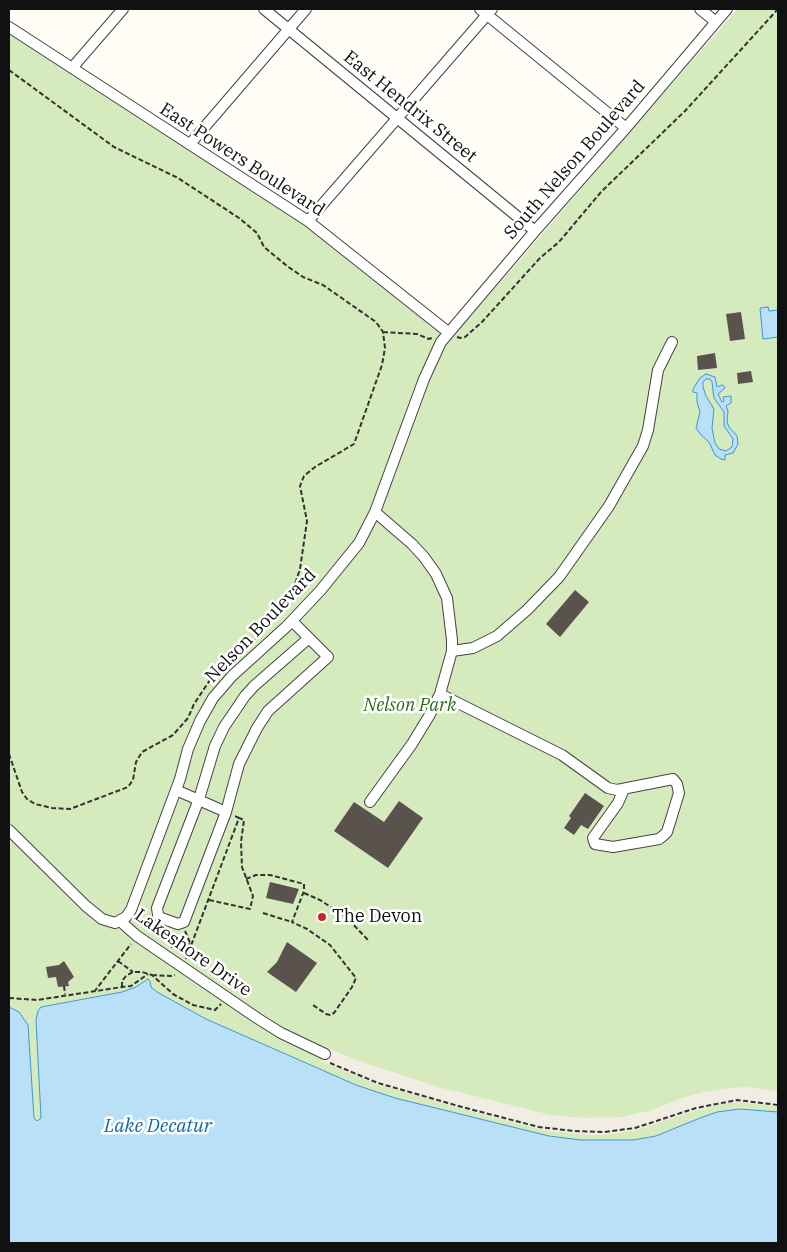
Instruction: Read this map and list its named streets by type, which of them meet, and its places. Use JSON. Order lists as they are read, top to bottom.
{
  "streets": {
    "street": [
      "East Hendrix Street",
      "East Powers Boulevard",
      "South Nelson Boulevard",
      "Nelson Boulevard",
      "Lakeshore Drive"
    ]
  },
  "crossings": [
    ["East Hendrix Street", "South Nelson Boulevard"],
    ["East Powers Boulevard", "South Nelson Boulevard"],
    ["East Powers Boulevard", "Nelson Boulevard"],
    ["South Nelson Boulevard", "Nelson Boulevard"],
    ["Nelson Boulevard", "Lakeshore Drive"]
  ],
  "water": ["Lake Decatur"],
  "parks": ["Nelson Park"],
  "places": ["The Devon"]
}
